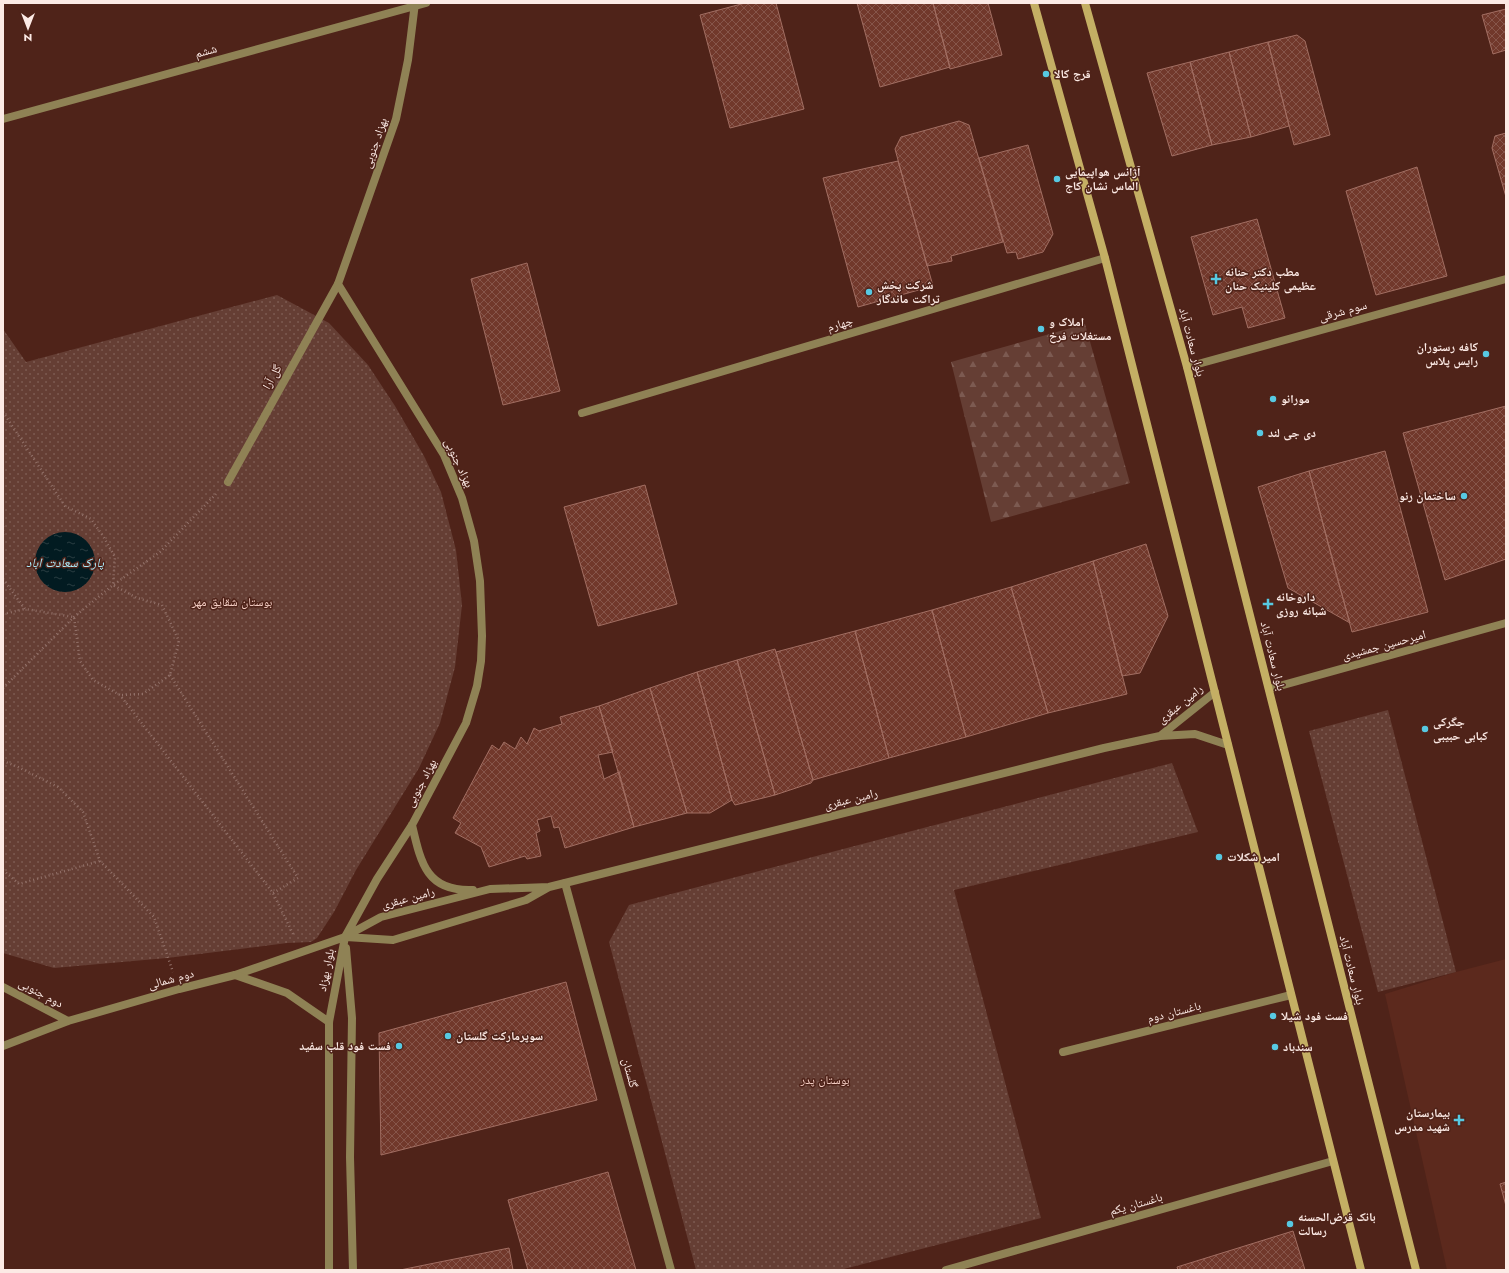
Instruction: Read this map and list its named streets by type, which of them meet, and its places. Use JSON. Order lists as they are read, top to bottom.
{
  "streets": {
    "main road": ["بلوار سعادت آباد"],
    "street": [
      "ششم",
      "بهزاد جنوبی",
      "سوم شرقی",
      "چهارم",
      "گل آرا",
      "امیرحسین جمشیدی",
      "رامین عبقری",
      "بلوار بهزاد",
      "دوم شمالی",
      "دوم جنوبی",
      "باغستان دوم",
      "گلستان",
      "باغستان یکم"
    ]
  },
  "crossings": [
    ["ششم", "بهزاد جنوبی"],
    ["بهزاد جنوبی", "گل آرا"],
    ["بهزاد جنوبی", "رامین عبقری"],
    ["بهزاد جنوبی", "بلوار بهزاد"],
    ["بهزاد جنوبی", "دوم شمالی"],
    ["سوم شرقی", "بلوار سعادت آباد"],
    ["بلوار سعادت آباد", "امیرحسین جمشیدی"],
    ["رامین عبقری", "بلوار بهزاد"],
    ["رامین عبقری", "دوم شمالی"],
    ["رامین عبقری", "گلستان"],
    ["بلوار بهزاد", "دوم شمالی"],
    ["دوم شمالی", "دوم جنوبی"]
  ],
  "water": ["پارک سعادت اباد"],
  "parks": ["بوستان شقایق مهر", "بوستان پدر"],
  "places": {
    "other": [
      "قرج کالا",
      "آژانس هواپیمایی الماس نشان کاج",
      "شرکت پخش تراکت ماندگار",
      "املاک و مستغلات فرخ",
      "کافه رستوران رایس پلاس",
      "مورانو",
      "دی جی لند",
      "ساختمان رنو",
      "جگرکی کبابی حبیبی",
      "امیر شکلات",
      "فست فود شیلا",
      "سوپرمارکت گلستان",
      "فست فود قلب سفید",
      "سندباد",
      "بانک قرض‌الحسنه رسالت"
    ],
    "health": ["مطب دکتر حنانه عظیمی کلینیک حنان", "داروخانه شبانه روزی", "بیمارستان شهید مدرس"]
  },
  "north": "bottom"
}
